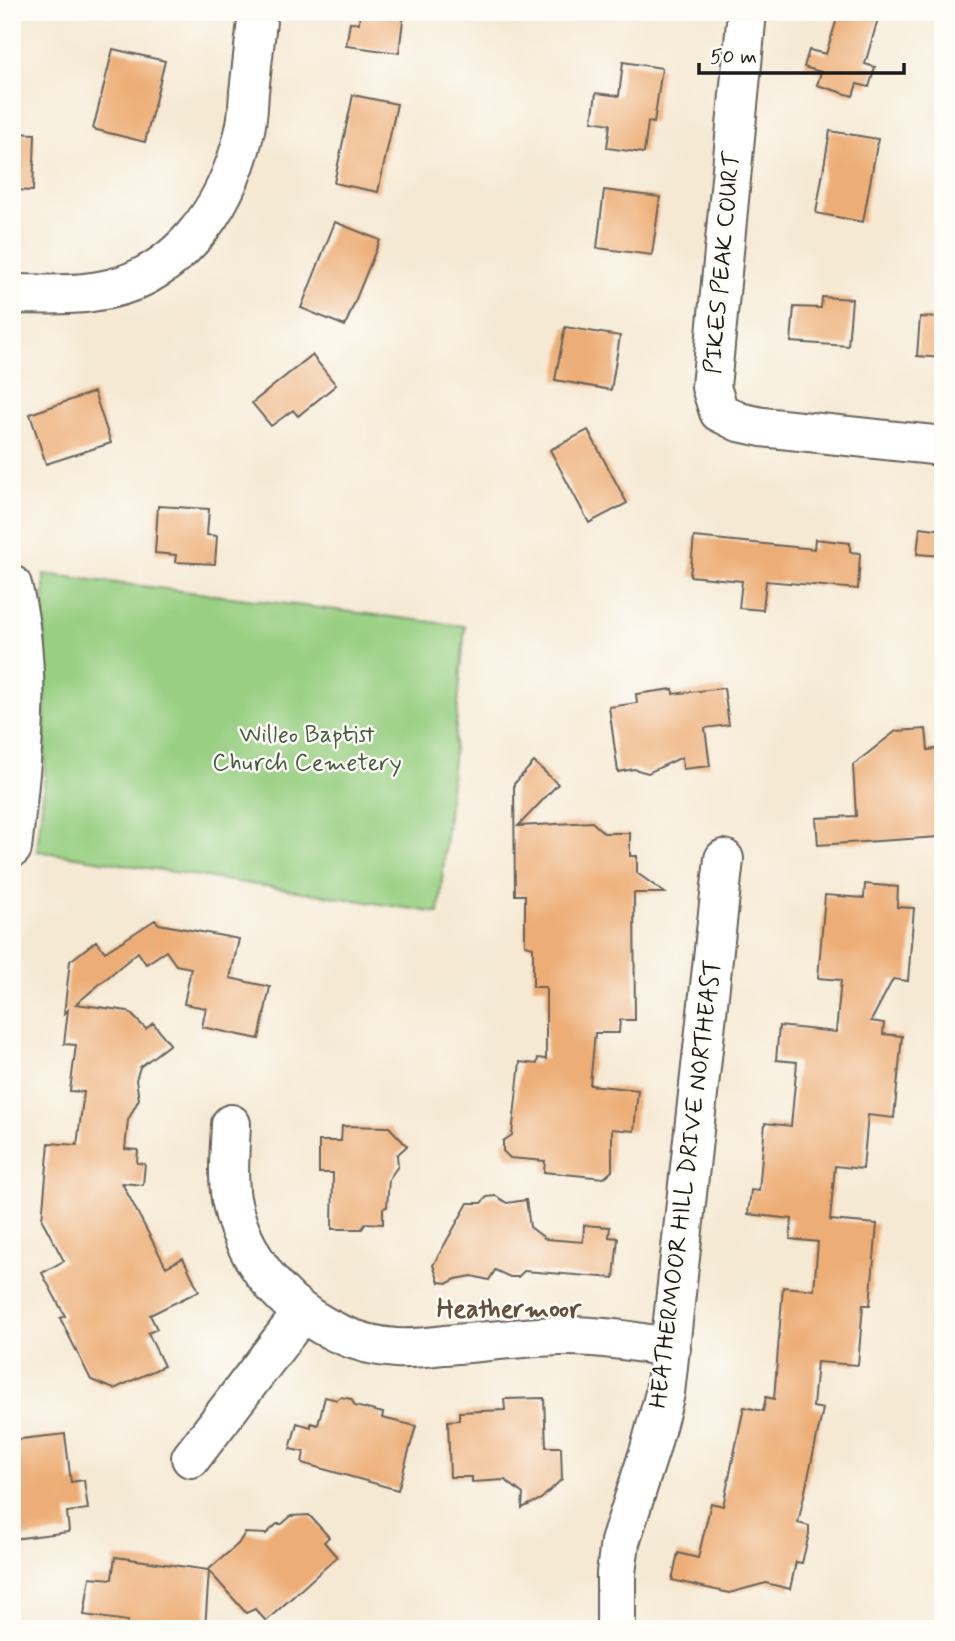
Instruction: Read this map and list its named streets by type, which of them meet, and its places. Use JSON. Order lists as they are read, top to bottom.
{
  "streets": {
    "street": ["PIKES PEAK COURT", "HEATHERMOOR HILL DRIVE NORTHEAST"]
  },
  "districts": ["Heathermoor"],
  "parks": ["Willeo Baptist Church Cemetery"],
  "scale_bar": "50 m"
}
